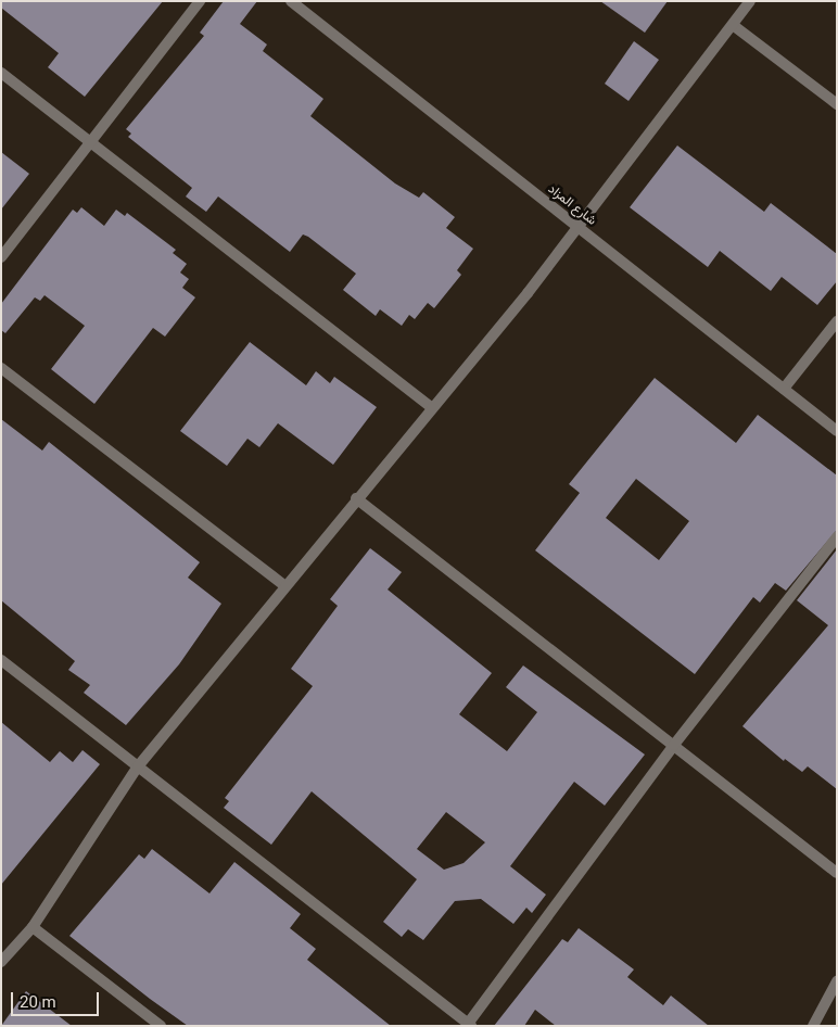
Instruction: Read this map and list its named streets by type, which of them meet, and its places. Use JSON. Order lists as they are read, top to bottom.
{
  "streets": {
    "street": ["شارع المزاد"]
  },
  "scale_bar": "20 m"
}
